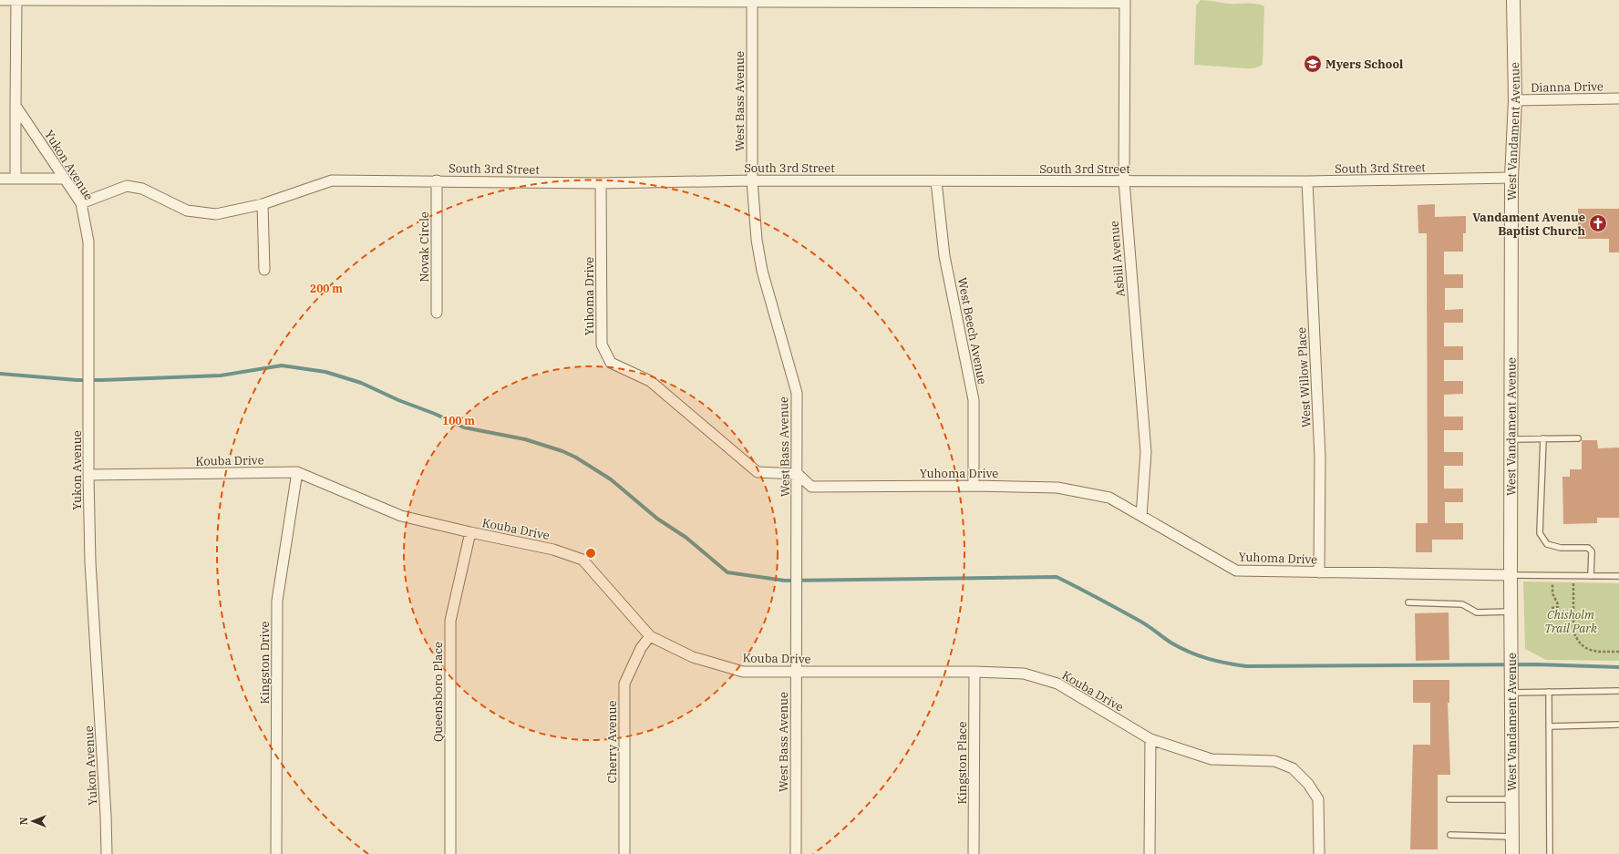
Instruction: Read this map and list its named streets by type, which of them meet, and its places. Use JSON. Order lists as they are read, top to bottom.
{
  "streets": {
    "street": [
      "Dianna Drive",
      "West Bass Avenue",
      "West Vandament Avenue",
      "Yukon Avenue",
      "South 3rd Street",
      "Novak Circle",
      "Asbill Avenue",
      "Yuhoma Drive",
      "West Beech Avenue",
      "West Willow Place",
      "Kouba Drive",
      "Kingston Drive",
      "Queensboro Place",
      "Cherry Avenue",
      "Kingston Place"
    ]
  },
  "crossings": [
    ["Dianna Drive", "West Vandament Avenue"],
    ["West Bass Avenue", "South 3rd Street"],
    ["West Bass Avenue", "Yuhoma Drive"],
    ["West Bass Avenue", "Kouba Drive"],
    ["West Vandament Avenue", "South 3rd Street"],
    ["West Vandament Avenue", "Yuhoma Drive"],
    ["Yukon Avenue", "South 3rd Street"],
    ["Yukon Avenue", "Kouba Drive"],
    ["South 3rd Street", "Novak Circle"],
    ["South 3rd Street", "Asbill Avenue"],
    ["South 3rd Street", "Yuhoma Drive"],
    ["South 3rd Street", "West Beech Avenue"],
    ["South 3rd Street", "West Willow Place"],
    ["Asbill Avenue", "Yuhoma Drive"],
    ["Yuhoma Drive", "West Beech Avenue"],
    ["Yuhoma Drive", "West Willow Place"],
    ["Kouba Drive", "Kingston Drive"],
    ["Kouba Drive", "Queensboro Place"],
    ["Kouba Drive", "Cherry Avenue"],
    ["Kouba Drive", "Kingston Place"]
  ],
  "parks": ["Chisholm Trail Park"],
  "places": {
    "school or university": ["Myers School"],
    "church": ["Vandament Avenue Baptist Church"]
  },
  "north": "left",
  "rings": ["200 m", "100 m"]
}
